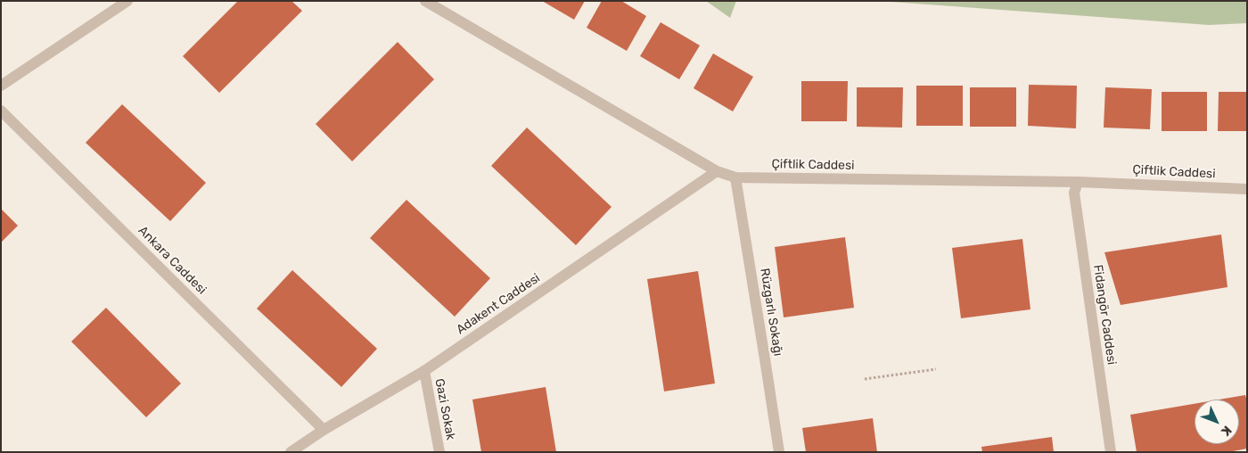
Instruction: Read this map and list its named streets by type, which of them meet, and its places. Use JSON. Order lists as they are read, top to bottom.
{
  "streets": {
    "street": [
      "Çiftlik Caddesi",
      "Ankara Caddesi",
      "Adakent Caddesi",
      "Rüzgarlı Sokağı",
      "Fidangör Caddesi",
      "Gazi Sokak"
    ]
  },
  "crossings": [
    ["Çiftlik Caddesi", "Adakent Caddesi"],
    ["Çiftlik Caddesi", "Rüzgarlı Sokağı"],
    ["Çiftlik Caddesi", "Fidangör Caddesi"],
    ["Ankara Caddesi", "Adakent Caddesi"],
    ["Adakent Caddesi", "Gazi Sokak"]
  ],
  "north": "bottom right"
}
